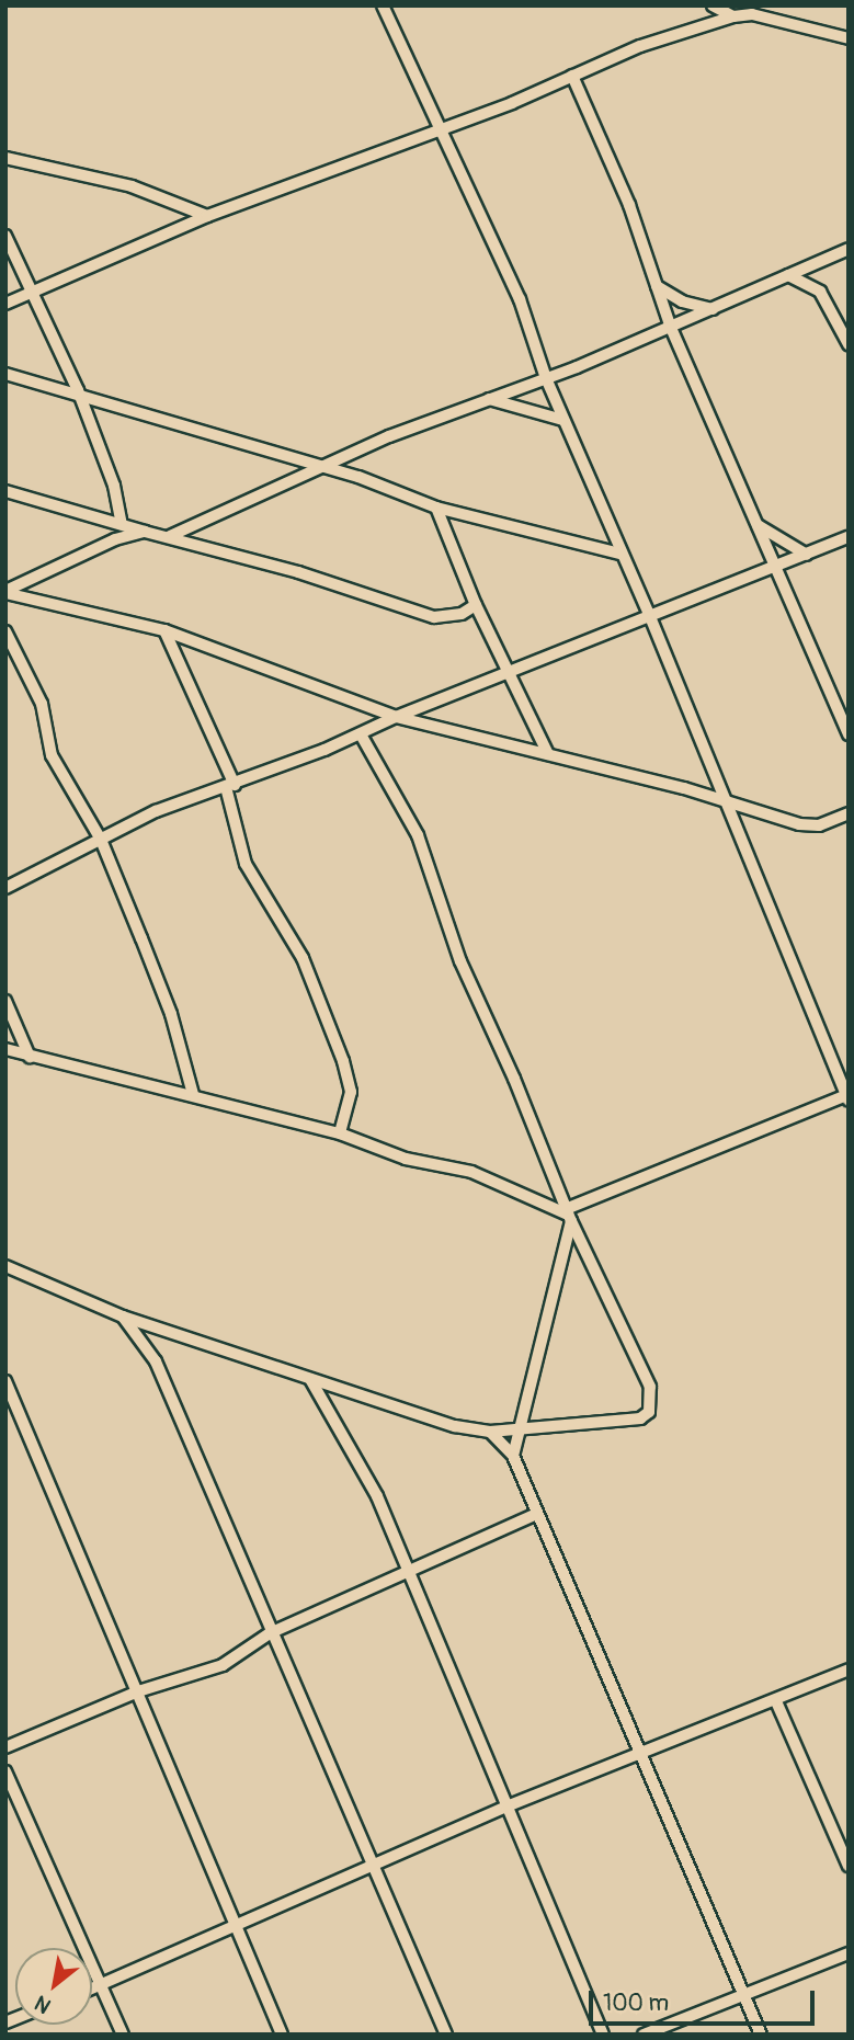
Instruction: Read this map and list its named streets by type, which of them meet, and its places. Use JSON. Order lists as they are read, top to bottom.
{
  "scale_bar": "100 m",
  "north": "bottom left"
}
